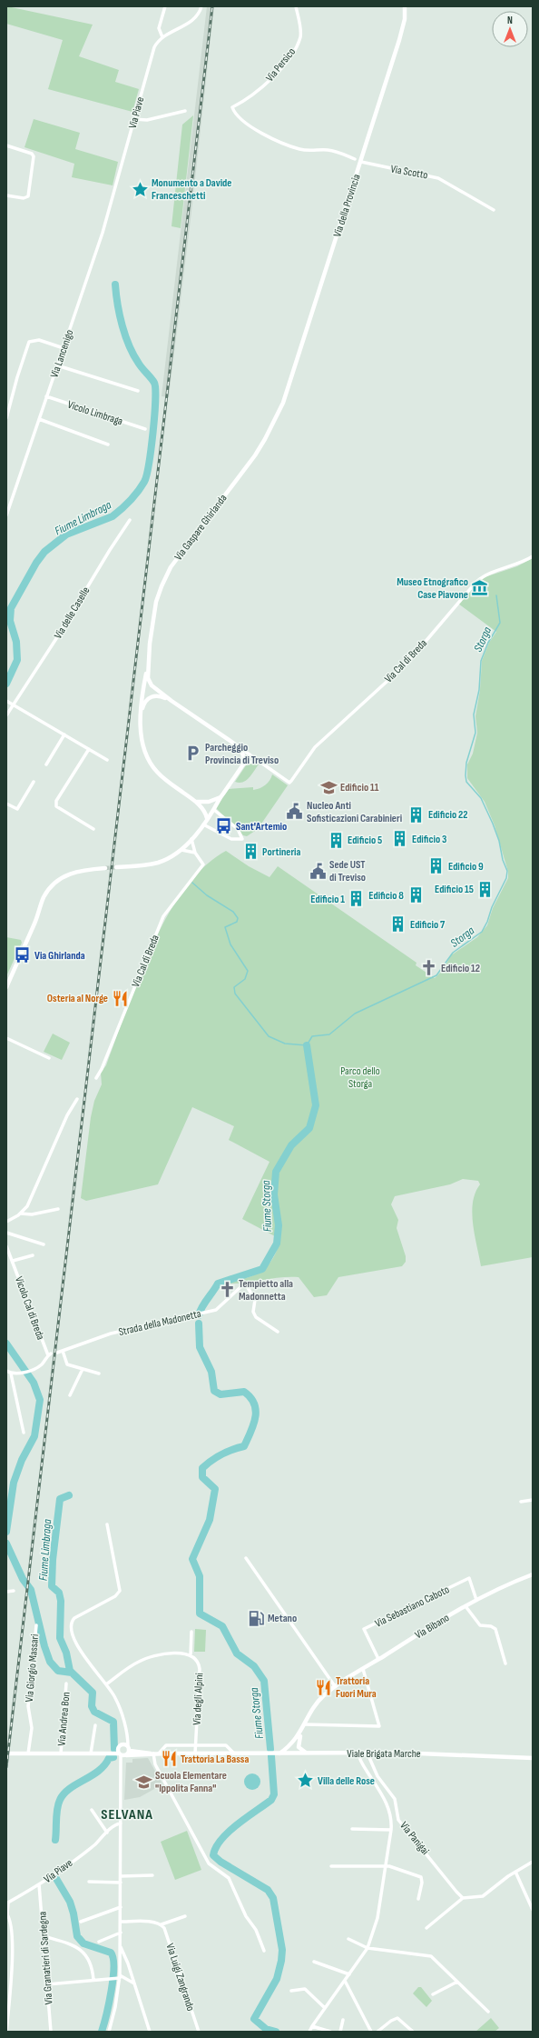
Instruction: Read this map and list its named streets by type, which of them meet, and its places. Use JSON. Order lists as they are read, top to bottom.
{
  "streets": {
    "street": [
      "Via Persico",
      "Via Piave",
      "Via Scotto",
      "Via della Provincia",
      "Via Lancenigo",
      "Vicolo Limbraga",
      "Via Gaspare Ghirlanda",
      "Via delle Caselle",
      "Via Cal di Breda",
      "Vicolo Cal di Breda",
      "Strada della Madonetta",
      "Via Sebastiano Caboto",
      "Via Bibano",
      "Via Giorgio Massari",
      "Via degli Alpini",
      "Via Andrea Bon",
      "Viale Brigata Marche",
      "Via Panigai",
      "Via Granatieri di Sardegna",
      "Via Luigi Zangrando"
    ]
  },
  "crossings": [
    ["Via Piave", "Via Lancenigo"],
    ["Via Piave", "Via Granatieri di Sardegna"],
    ["Via Scotto", "Via della Provincia"],
    ["Via della Provincia", "Via Gaspare Ghirlanda"],
    ["Via Lancenigo", "Vicolo Limbraga"],
    ["Via Gaspare Ghirlanda", "Via Cal di Breda"],
    ["Via Sebastiano Caboto", "Via Bibano"],
    ["Via Bibano", "Viale Brigata Marche"],
    ["Via Giorgio Massari", "Viale Brigata Marche"],
    ["Via degli Alpini", "Viale Brigata Marche"],
    ["Via Andrea Bon", "Viale Brigata Marche"],
    ["Viale Brigata Marche", "Via Panigai"]
  ],
  "districts": ["SELVANA"],
  "water": ["Fiume Limbraga", "Storga", "Fiume Storga"],
  "parks": ["Parco dello Storga"],
  "places": {
    "place": ["Monumento a Davide Franceschetti", "Villa delle Rose"],
    "museum": ["Museo Etnografico Case Piavone"],
    "parking": ["Parcheggio Provincia di Treviso"],
    "school or university": ["Edificio 11", "Scuola Elementare \"Ippolita Fanna\""],
    "public building": ["Nucleo Anti Sofisticazioni Carabinieri", "Sede UST di Treviso"],
    "building": [
      "Edificio 22",
      "Edificio 3",
      "Edificio 5",
      "Portineria",
      "Edificio 9",
      "Edificio 15",
      "Edificio 8",
      "Edificio 1",
      "Edificio 7"
    ],
    "bus stop": ["Sant'Artemio", "Via Ghirlanda"],
    "church": ["Edificio 12", "Tempietto alla Madonnetta"],
    "restaurant": ["Osteria al Norge", "Trattoria Fuori Mura", "Trattoria La Bassa"],
    "fuel station": ["Metano"]
  },
  "north": "top"
}
